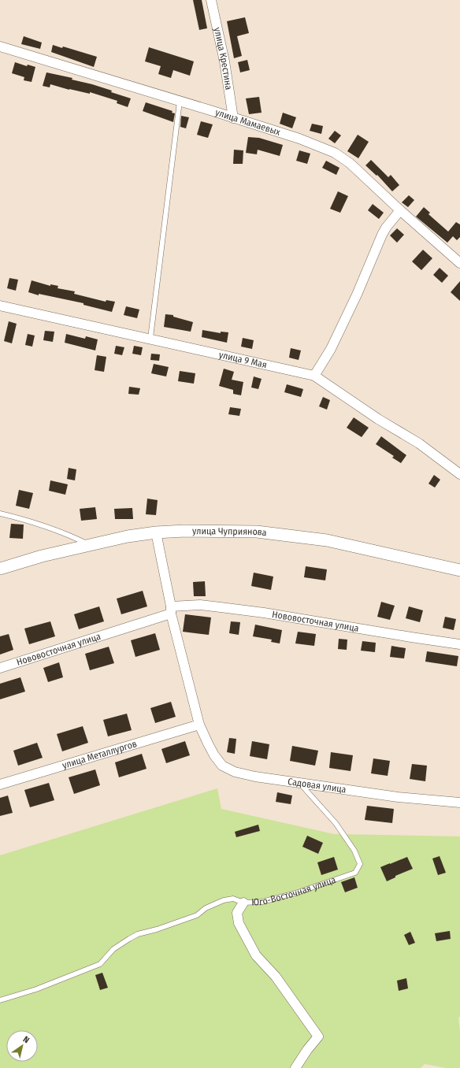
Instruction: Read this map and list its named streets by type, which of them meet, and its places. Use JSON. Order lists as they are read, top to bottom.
{
  "streets": {
    "street": [
      "улица Крестина",
      "улица Мамаевых",
      "улица 9 Мая",
      "улица Чуприянова",
      "Нововосточная улица",
      "улица Металлургов",
      "Садовая улица",
      "Юго-Восточная улица"
    ]
  },
  "crossings": [
    ["улица Крестина", "улица Мамаевых"],
    ["улица Чуприянова", "Садовая улица"],
    ["Нововосточная улица", "Садовая улица"],
    ["улица Металлургов", "Садовая улица"],
    ["Садовая улица", "Юго-Восточная улица"]
  ],
  "north": "top right"
}
